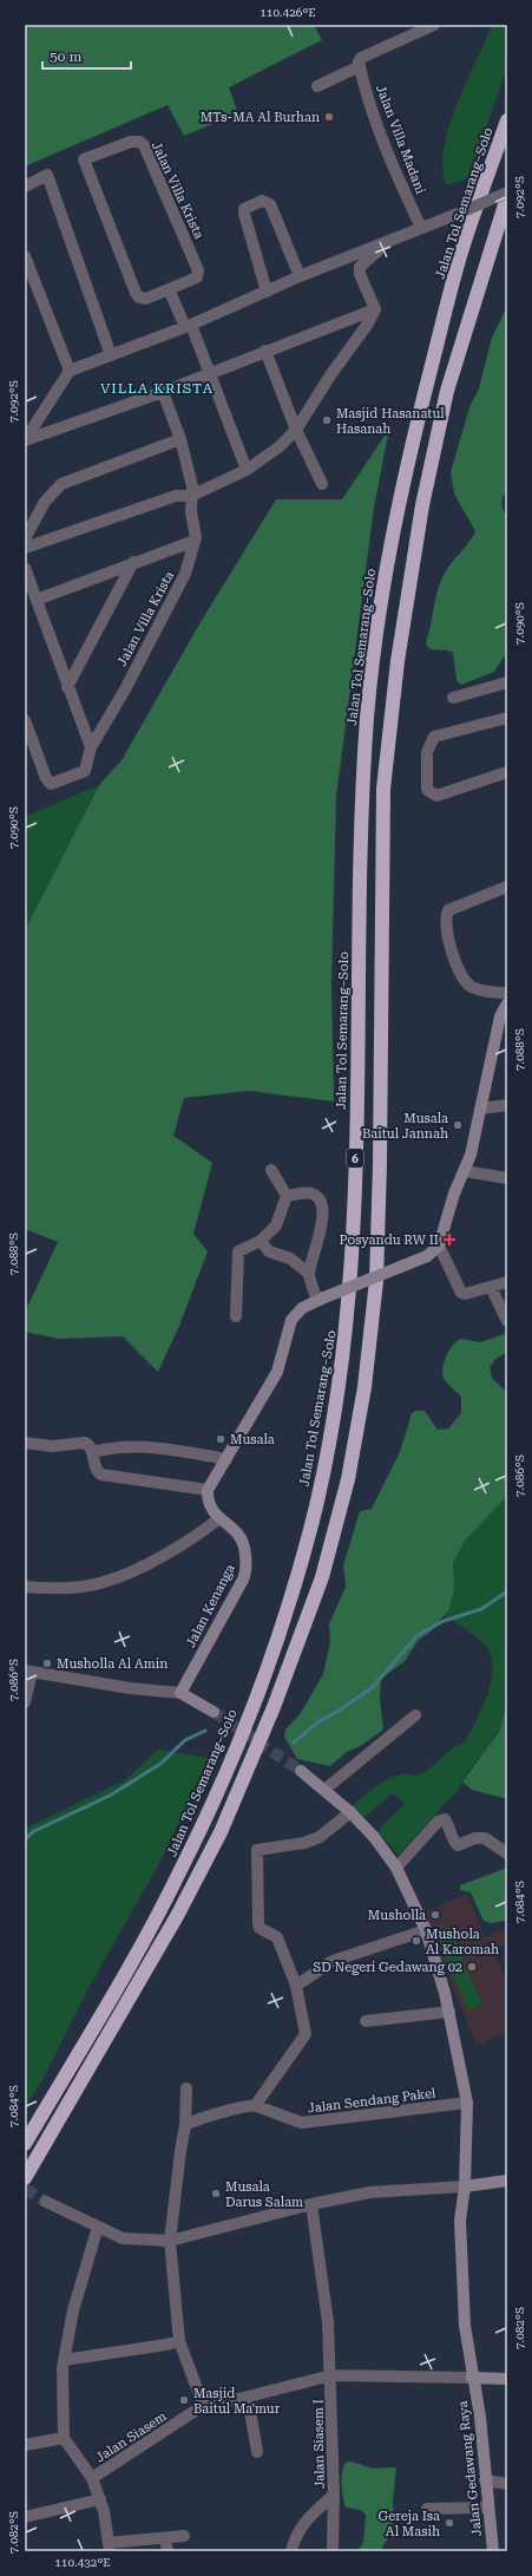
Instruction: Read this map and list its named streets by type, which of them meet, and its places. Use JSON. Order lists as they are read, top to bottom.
{
  "streets": {
    "highway": ["Jalan Tol Semarang–Solo", "6"],
    "street": [
      "Jalan Villa Madani",
      "Jalan Villa Krista",
      "Jalan Kenanga",
      "Jalan Sendang Pakel",
      "Jalan Siasem",
      "Jalan Siasem I",
      "Jalan Gedawang Raya"
    ]
  },
  "crossings": [
    ["Jalan Sendang Pakel", "Jalan Gedawang Raya"],
    ["Jalan Siasem", "Jalan Siasem I"],
    ["Jalan Siasem", "Jalan Gedawang Raya"]
  ],
  "districts": ["VILLA KRISTA"],
  "places": {
    "other": [
      "MTs-MA Al Burhan",
      "Masjid Hasanatul Hasanah",
      "Musala Baitul Jannah",
      "Musala",
      "Musholla Al Amin",
      "Musholla",
      "Mushola Al Karomah",
      "SD Negeri Gedawang 02",
      "Musala Darus Salam",
      "Masjid Baitul Ma'mur",
      "Gereja Isa Al Masih"
    ],
    "health": ["Posyandu RW II"]
  },
  "scale_bar": "50 m",
  "coordinates": [
    "110.426°E",
    "7.092°S",
    "7.090°S",
    "7.088°S",
    "7.086°S",
    "7.084°S",
    "7.082°S",
    "110.432°E"
  ]
}
